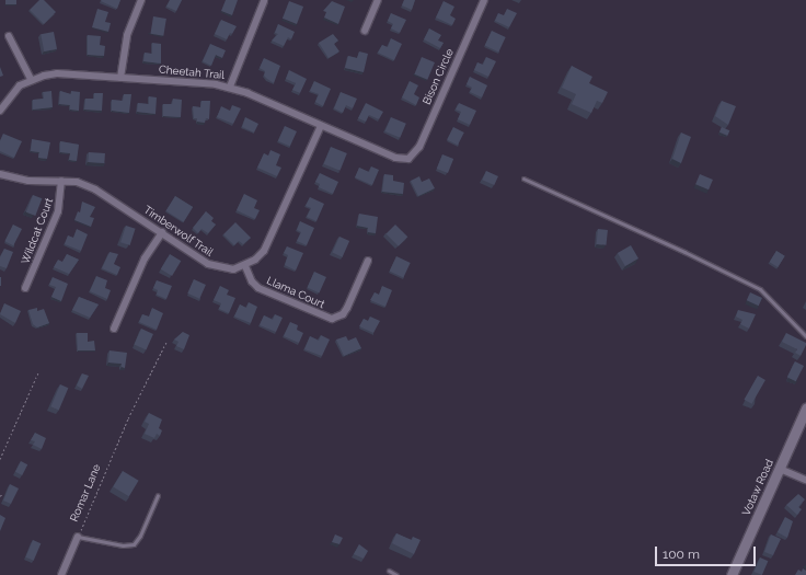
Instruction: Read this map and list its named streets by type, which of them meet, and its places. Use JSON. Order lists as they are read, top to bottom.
{
  "streets": {
    "street": [
      "Cheetah Trail",
      "Bison Circle",
      "Wildcat Court",
      "Timberwolf Trail",
      "Llama Court",
      "Votaw Road",
      "Romar Lane"
    ]
  },
  "crossings": [
    ["Cheetah Trail", "Bison Circle"],
    ["Wildcat Court", "Timberwolf Trail"],
    ["Timberwolf Trail", "Llama Court"]
  ],
  "scale_bar": "100 m"
}
